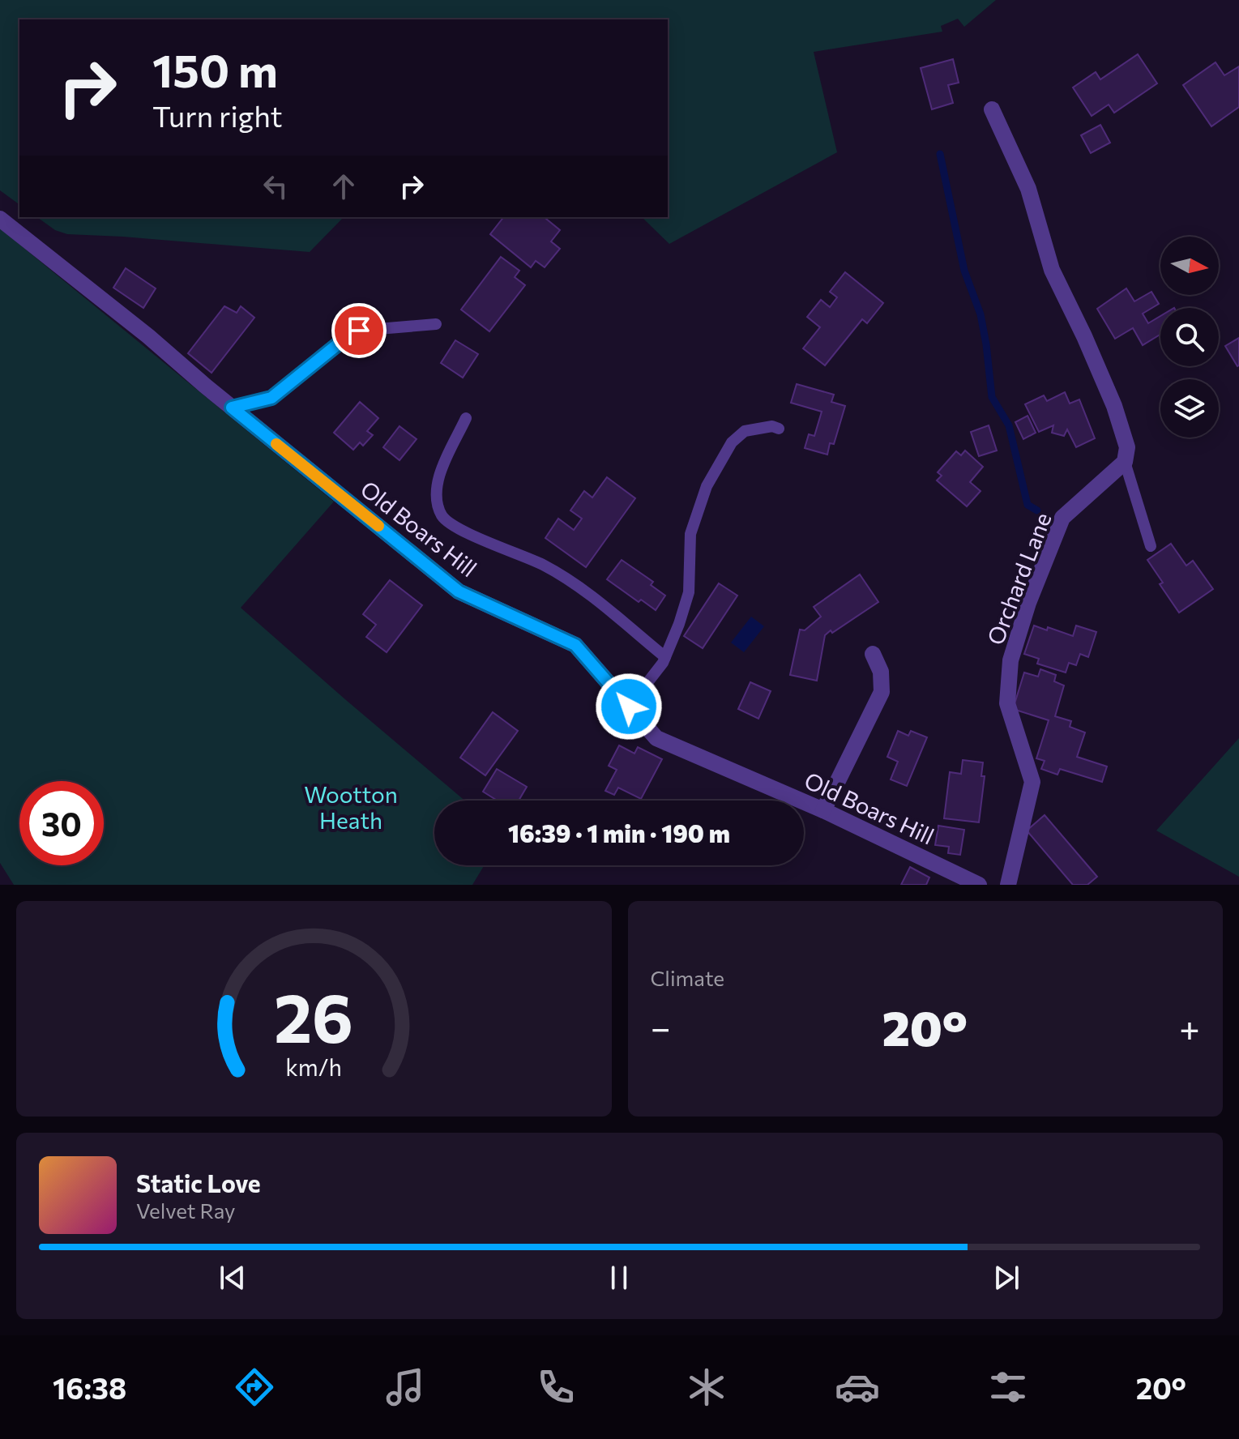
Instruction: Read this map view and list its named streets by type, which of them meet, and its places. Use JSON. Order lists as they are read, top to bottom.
{
  "streets": {
    "street": ["Old Boars Hill", "Orchard Lane"]
  },
  "parks": ["Wootton Heath"],
  "north": "right",
  "page": {
    "turn": ["150 m", "Turn right"],
    "limit": "30",
    "trip": "16:39 · 1 min · 190 m",
    "tile": "Climate",
    "heat": ["−", "20°", "+"],
    "song": ["Static Love", "Velvet Ray"],
    "tabs": ["16:38", "20°"],
    "gauge": ["26", "km/h"]
  }
}
